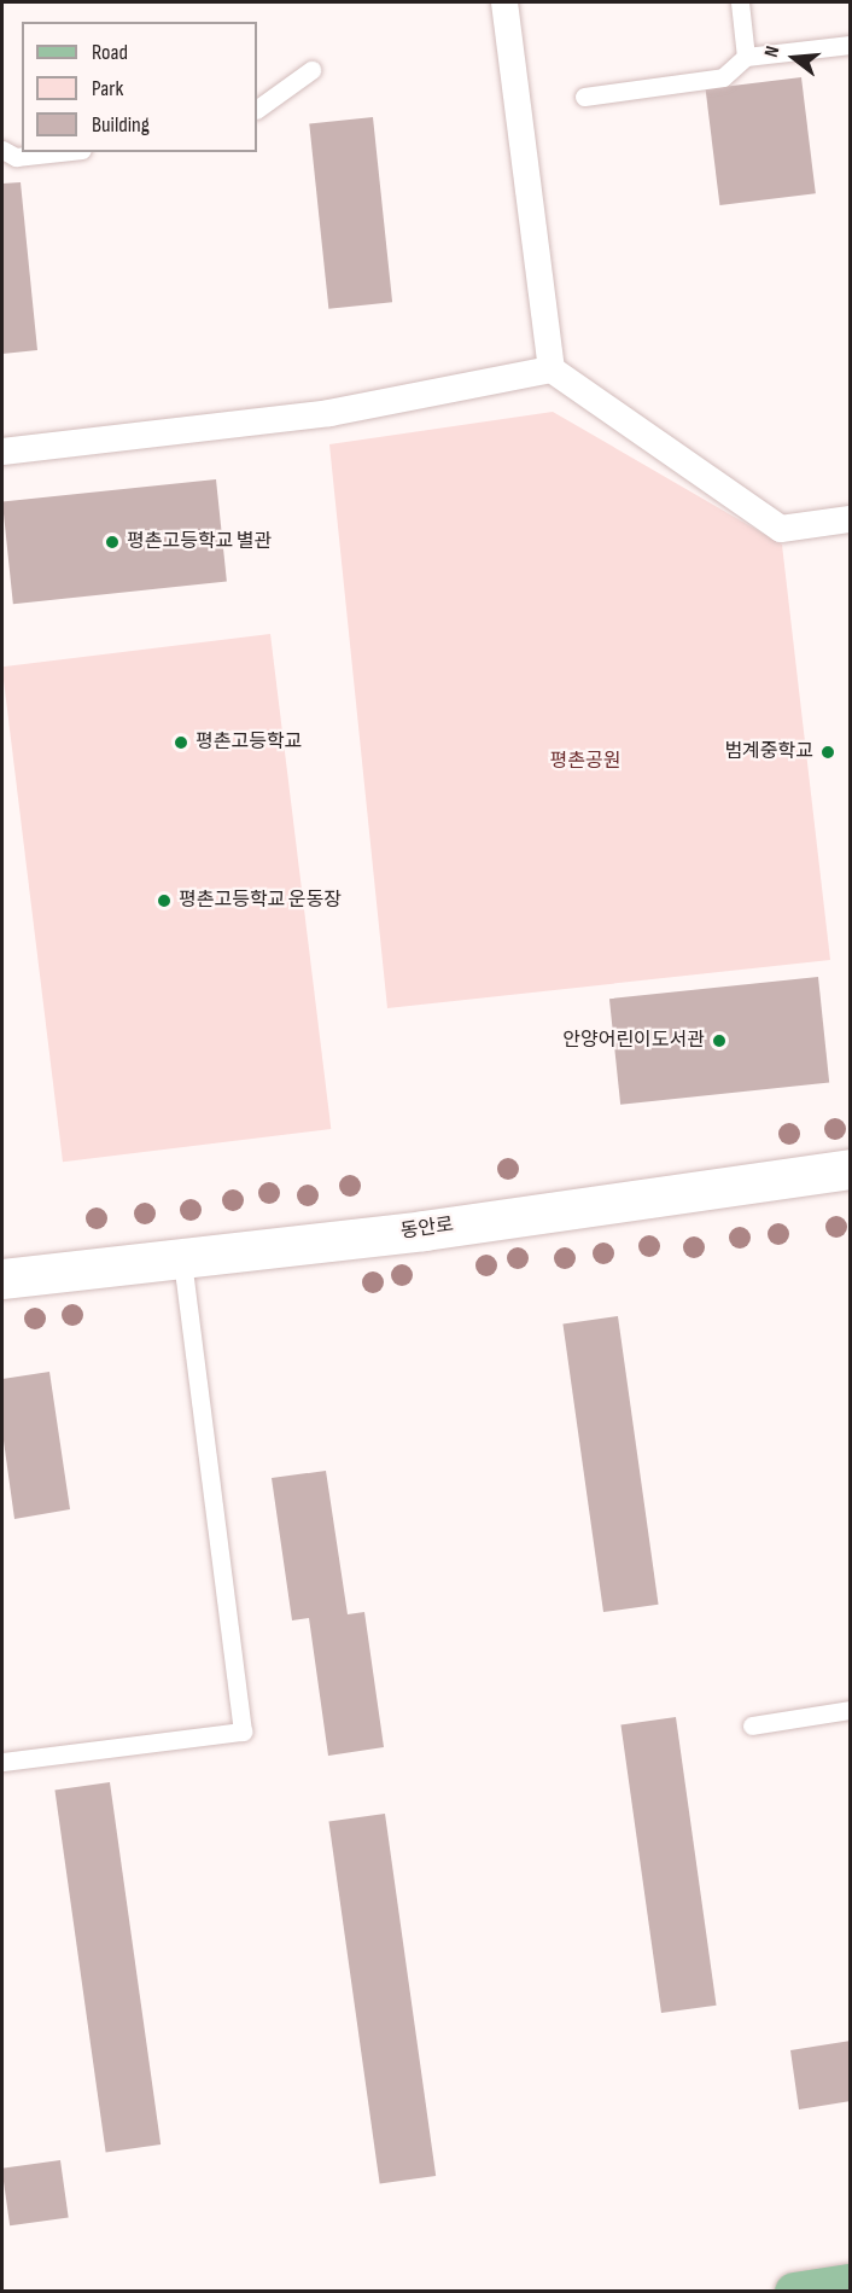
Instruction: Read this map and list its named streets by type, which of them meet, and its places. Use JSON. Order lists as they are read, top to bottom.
{
  "streets": {
    "street": ["동안로"]
  },
  "parks": ["평촌공원"],
  "places": [
    "평촌고등학교 별관",
    "평촌고등학교",
    "범계중학교",
    "평촌고등학교 운동장",
    "안양어린이도서관"
  ],
  "legend": ["Road", "Park", "Building"],
  "north": "left"
}
